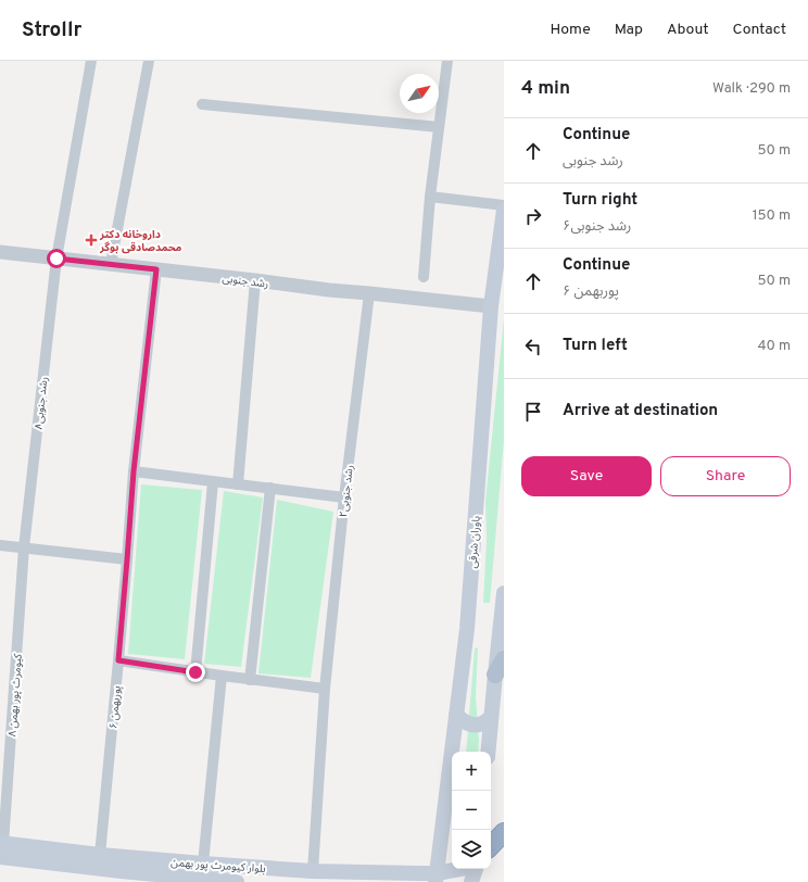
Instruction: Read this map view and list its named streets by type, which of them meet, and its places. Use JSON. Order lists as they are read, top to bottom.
{
  "streets": {
    "main road": ["یاوران شرقی", "بلوار کیومرث پور بهمن"],
    "street": [
      "رشد جنوبی",
      "رشد جنوبی۸",
      "رشد جنوبی۲",
      "کیومرث پور بهمن ۸",
      "پوربهمن ۶"
    ]
  },
  "crossings": [
    ["رشد جنوبی", "رشد جنوبی۸"],
    ["رشد جنوبی", "رشد جنوبی۲"],
    ["رشد جنوبی", "یاوران شرقی"],
    ["رشد جنوبی", "پوربهمن ۶"],
    ["رشد جنوبی۸", "کیومرث پور بهمن ۸"],
    ["رشد جنوبی۲", "بلوار کیومرث پور بهمن"],
    ["یاوران شرقی", "بلوار کیومرث پور بهمن"],
    ["کیومرث پور بهمن ۸", "بلوار کیومرث پور بهمن"],
    ["پوربهمن ۶", "بلوار کیومرث پور بهمن"]
  ],
  "places": {
    "health": ["داروخانه دکتر محمدصادقی بوگر"]
  },
  "north": "top right",
  "page": {
    "header": "Strollr",
    "nav": [
      "Home",
      "Map",
      "About",
      "Contact"
    ],
    "heading": ["4 min", "Walk · 290 m"],
    "list": [
      ["Continue", "رشد جنوبی", "50 m"],
      ["Turn right", "رشد جنوبی۶", "150 m"],
      ["Continue", "پوربهمن ۶", "50 m"],
      ["Turn left", "40 m"],
      "Arrive at destination"
    ],
    "buttons": ["Save", "Share"],
    "map_buttons": ["+", "−"]
  }
}
